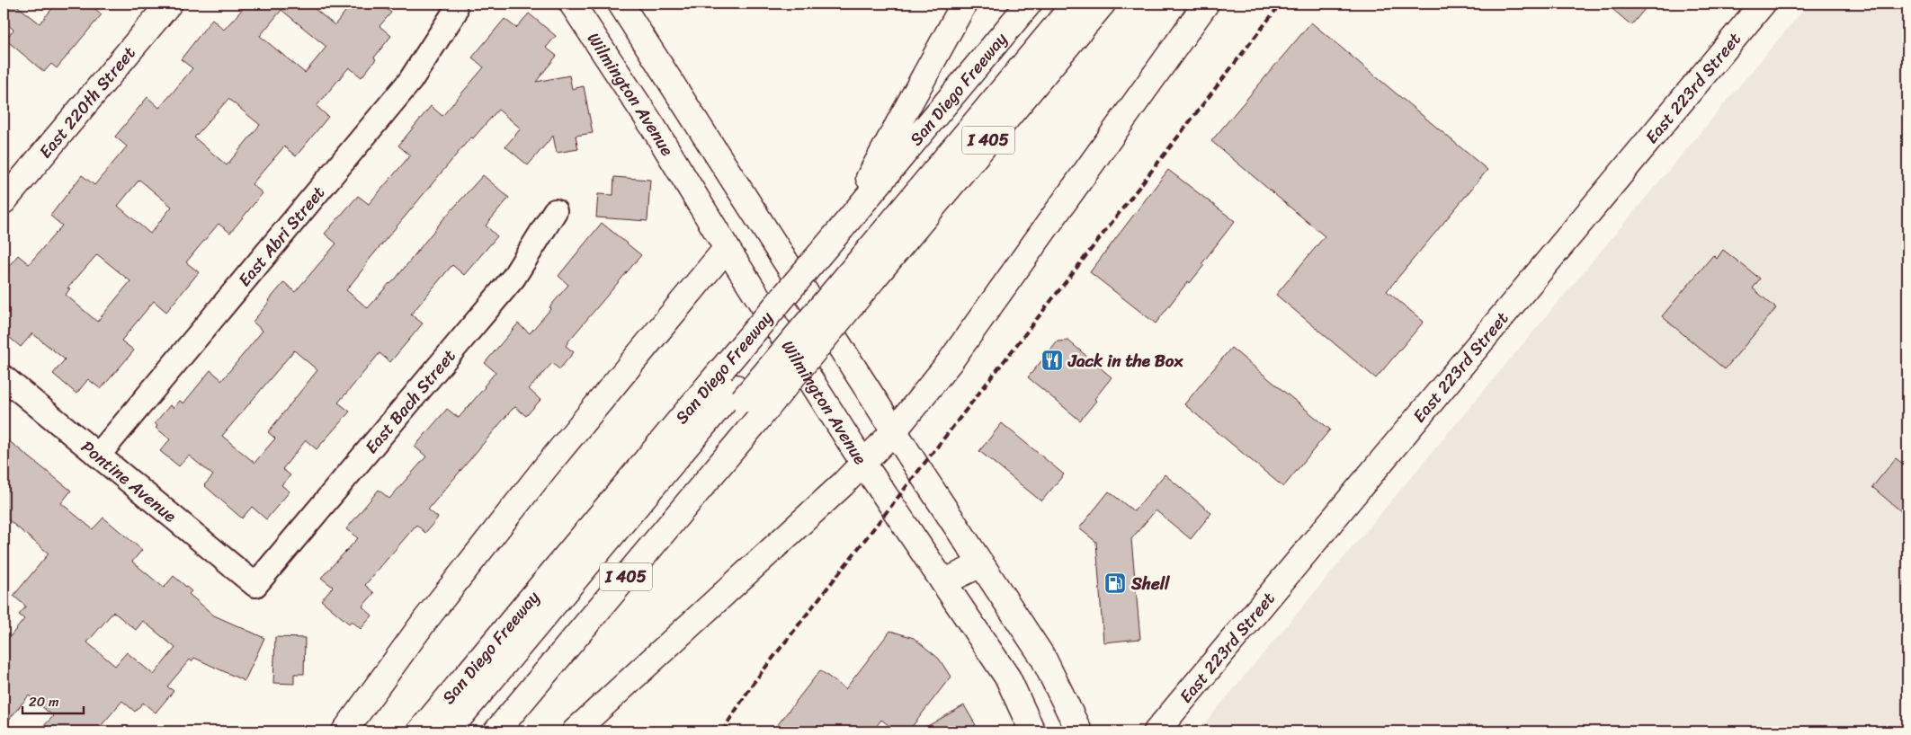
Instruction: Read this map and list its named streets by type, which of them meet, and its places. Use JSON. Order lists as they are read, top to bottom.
{
  "streets": {
    "main road": [
      "East 223rd Street",
      "San Diego Freeway",
      "Wilmington Avenue",
      "East 220th Street",
      "I 405"
    ],
    "street": ["East Abri Street", "East Bach Street", "Pontine Avenue"]
  },
  "crossings": [
    ["East Abri Street", "Pontine Avenue"],
    ["East Bach Street", "Pontine Avenue"]
  ],
  "places": {
    "restaurant": ["Jack in the Box"],
    "fuel station": ["Shell"]
  },
  "scale_bar": "20 m"
}
